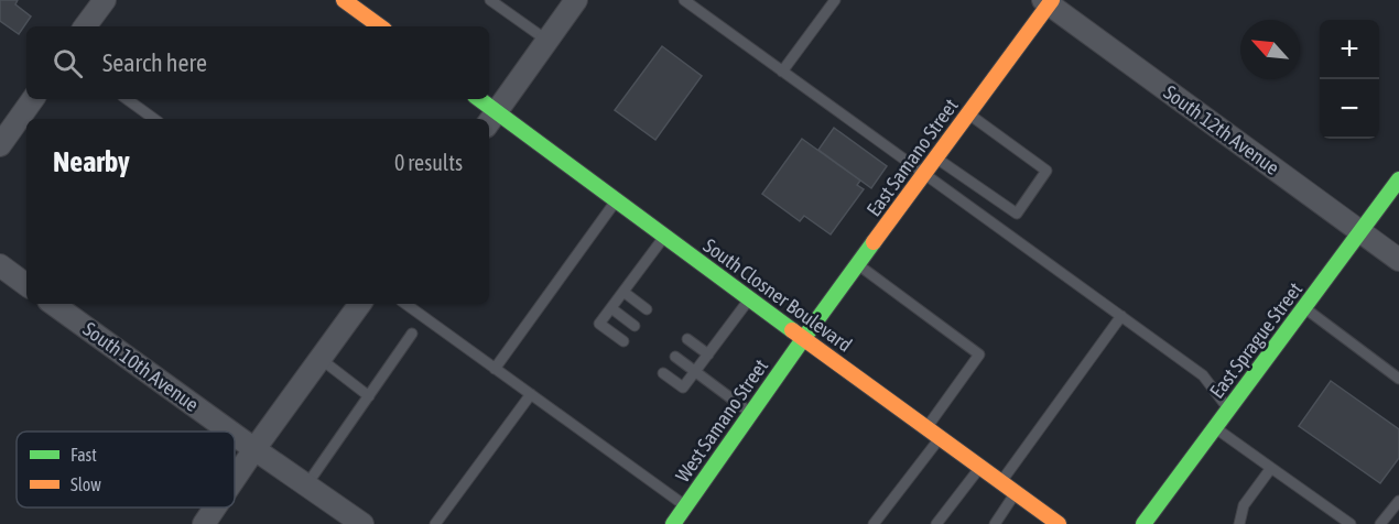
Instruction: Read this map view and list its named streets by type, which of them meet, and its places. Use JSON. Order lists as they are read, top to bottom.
{
  "streets": {
    "street": [
      "South 12th Avenue",
      "East Samano Street",
      "South Closner Boulevard",
      "East Sprague Street",
      "South 10th Avenue",
      "West Samano Street"
    ]
  },
  "crossings": [
    ["South 12th Avenue", "East Samano Street"],
    ["South 12th Avenue", "East Sprague Street"],
    ["East Samano Street", "South Closner Boulevard"],
    ["East Samano Street", "West Samano Street"],
    ["South Closner Boulevard", "West Samano Street"]
  ],
  "legend": ["Fast", "Slow"],
  "north": "top left",
  "page": {
    "map_buttons": ["+", "−"],
    "search": "Search here",
    "heading": ["Nearby", "0 results"]
  }
}
